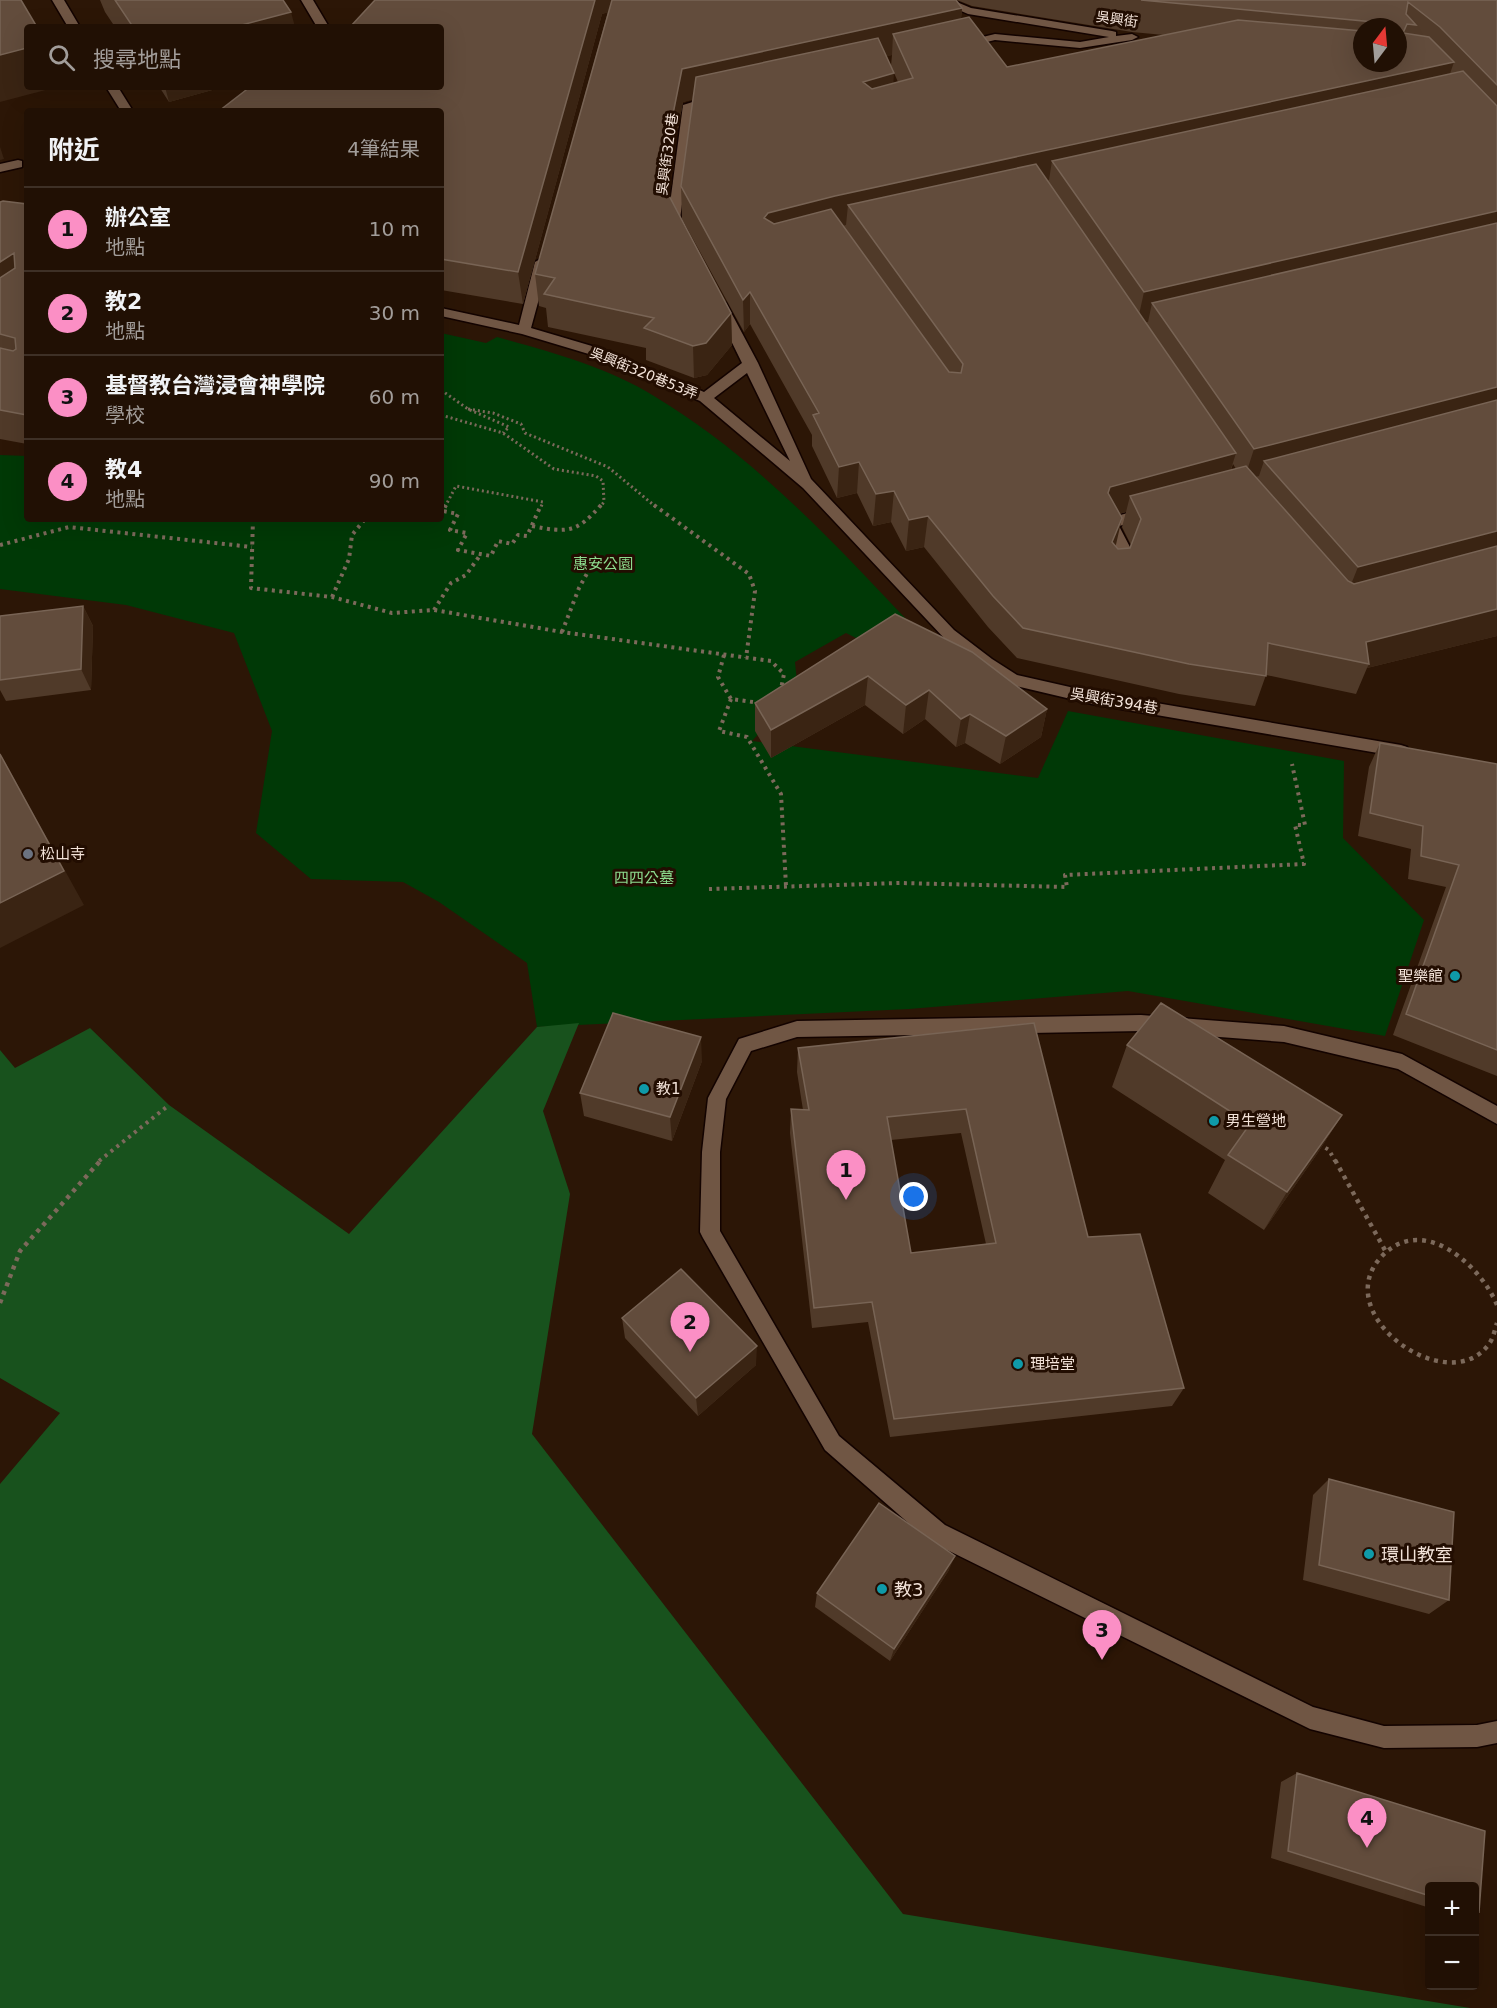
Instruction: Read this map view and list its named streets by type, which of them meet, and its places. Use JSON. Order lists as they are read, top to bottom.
{
  "streets": {
    "street": [
      "吳興街",
      "吳興街320巷",
      "吳興街320巷53弄",
      "吳興街394巷"
    ]
  },
  "crossings": [
    ["吳興街320巷53弄", "吳興街394巷"]
  ],
  "parks": ["惠安公園", "四四公墓"],
  "places": [
    "松山寺",
    "聖樂館",
    "教1",
    "男生營地",
    "理培堂",
    "環山教室",
    "教3"
  ],
  "north": "top",
  "page": {
    "search": "搜尋地點",
    "heading": ["附近", "4筆結果"],
    "list": [
      {
        "mark": "1",
        "name": "辦公室",
        "note": "地點",
        "value": "10 m"
      },
      {
        "mark": "2",
        "name": "教2",
        "note": "地點",
        "value": "30 m"
      },
      {
        "mark": "3",
        "name": "基督教台灣浸會神學院",
        "note": "學校",
        "value": "60 m"
      },
      {
        "mark": "4",
        "name": "教4",
        "note": "地點",
        "value": "90 m"
      }
    ],
    "pins": [
      "1",
      "2",
      "3",
      "4"
    ],
    "map_buttons": ["+", "−"]
  }
}
